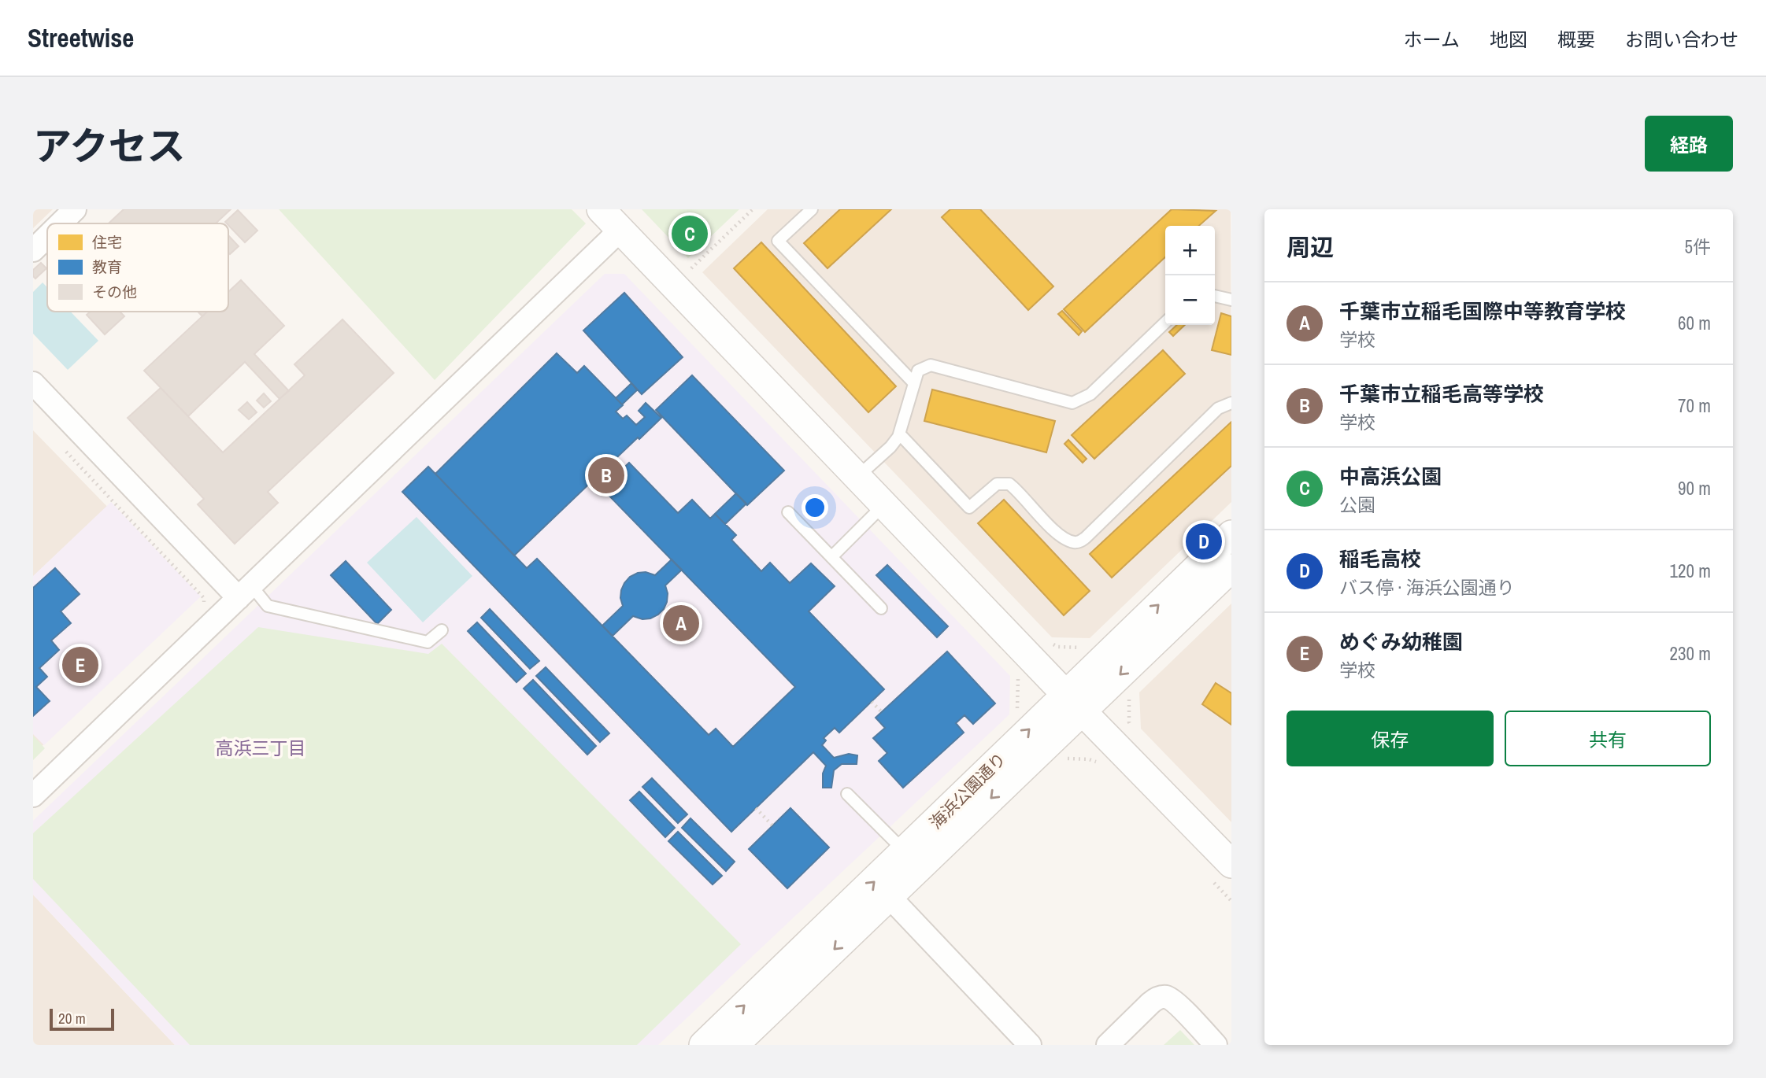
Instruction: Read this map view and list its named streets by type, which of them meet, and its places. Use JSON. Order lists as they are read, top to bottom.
{
  "streets": {
    "street": ["海浜公園通り"]
  },
  "districts": ["高浜三丁目"],
  "legend": ["住宅", "教育", "その他"],
  "scale_bar": "20 m",
  "page": {
    "header": "Streetwise",
    "nav": [
      "ホーム",
      "地図",
      "概要",
      "お問い合わせ"
    ],
    "title": "アクセス",
    "buttons": [
      "経路",
      ["保存", "共有"]
    ],
    "heading": ["周辺", "5件"],
    "pins": [
      "C",
      "B",
      "D",
      "A",
      "E"
    ],
    "map_buttons": ["+", "−"],
    "list": [
      {
        "mark": "A",
        "name": "千葉市立稲毛国際中等教育学校",
        "note": "学校",
        "value": "60 m"
      },
      {
        "mark": "B",
        "name": "千葉市立稲毛高等学校",
        "note": "学校",
        "value": "70 m"
      },
      {
        "mark": "C",
        "name": "中高浜公園",
        "note": "公園",
        "value": "90 m"
      },
      {
        "mark": "D",
        "name": "稲毛高校",
        "note": "バス停 · 海浜公園通り",
        "value": "120 m"
      },
      {
        "mark": "E",
        "name": "めぐみ幼稚園",
        "note": "学校",
        "value": "230 m"
      }
    ],
    "scale": "20 m"
  }
}
